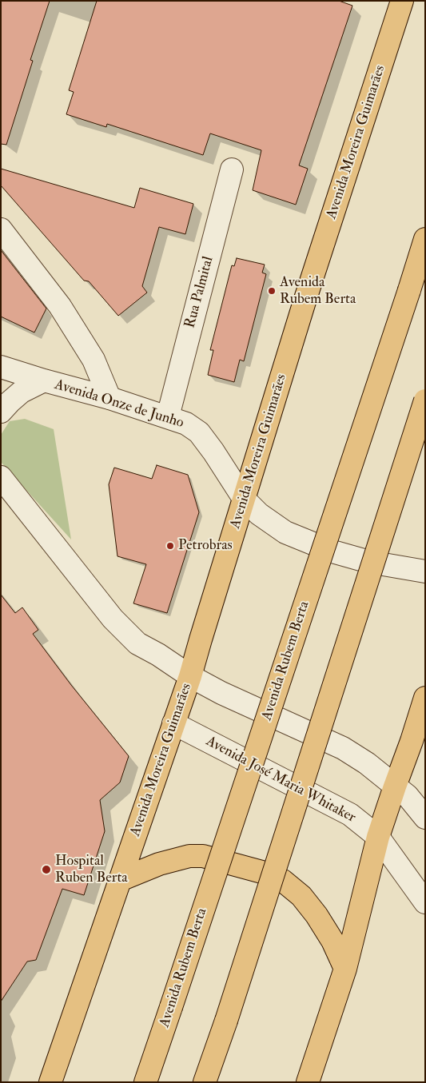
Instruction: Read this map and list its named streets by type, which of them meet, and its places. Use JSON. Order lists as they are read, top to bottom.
{
  "streets": {
    "highway": ["Avenida Moreira Guimarães", "Avenida Rubem Berta"],
    "street": ["Rua Palmital", "Avenida Onze de Junho", "Avenida José Maria Whitaker"]
  },
  "crossings": [
    ["Avenida Moreira Guimarães", "Avenida Onze de Junho"],
    ["Avenida Moreira Guimarães", "Avenida José Maria Whitaker"],
    ["Rua Palmital", "Avenida Onze de Junho"]
  ],
  "places": ["Avenida Rubem Berta", "Petrobras", "Hospital Ruben Berta"]
}
